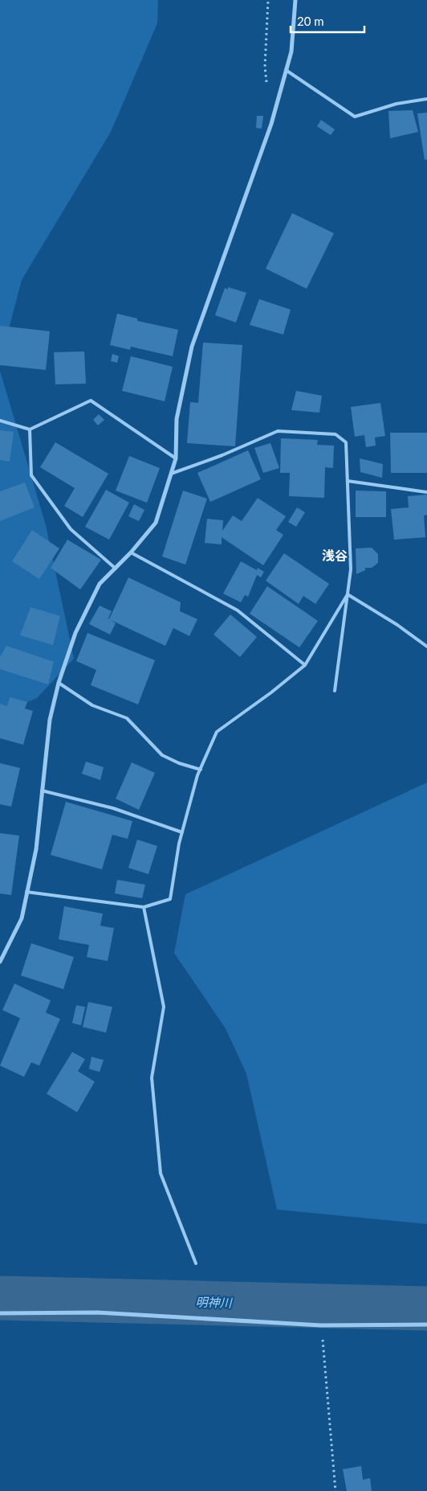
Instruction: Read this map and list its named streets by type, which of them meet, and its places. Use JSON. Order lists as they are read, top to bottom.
{
  "districts": ["浅谷"],
  "water": ["明神川"],
  "scale_bar": "20 m"
}
